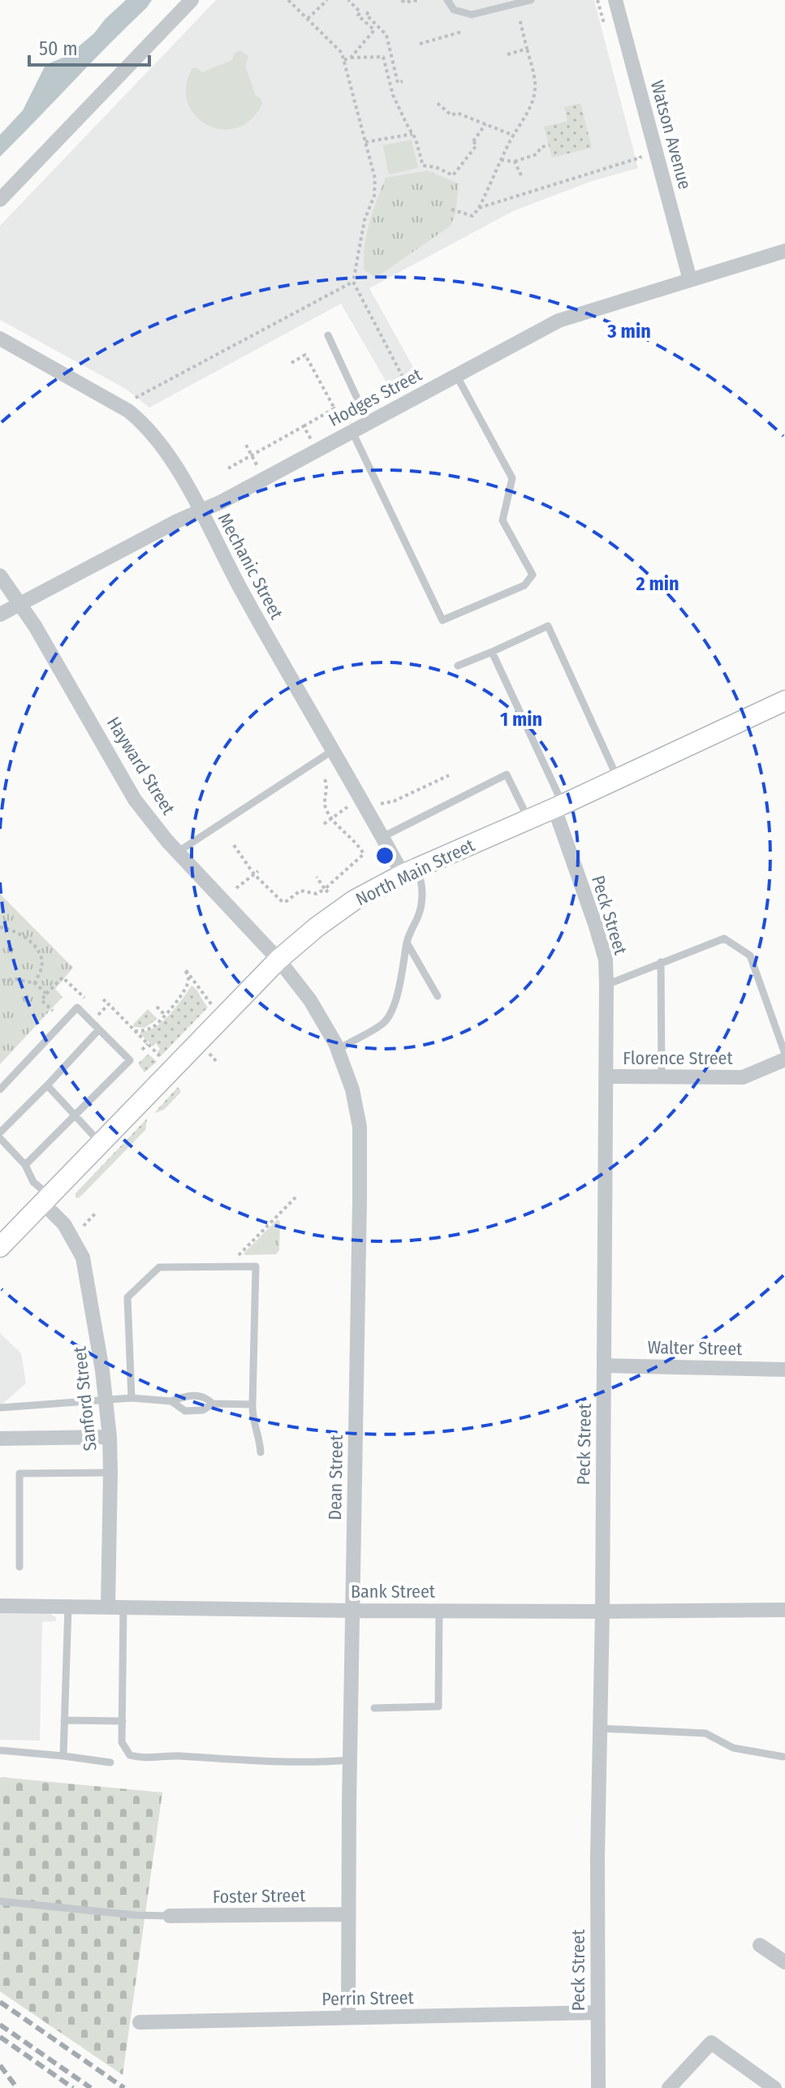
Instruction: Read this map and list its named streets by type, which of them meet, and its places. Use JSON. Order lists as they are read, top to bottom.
{
  "streets": {
    "main road": ["North Main Street"],
    "street": [
      "Watson Avenue",
      "Hodges Street",
      "Mechanic Street",
      "Hayward Street",
      "Peck Street",
      "Florence Street",
      "Walter Street",
      "Sanford Street",
      "Dean Street",
      "Bank Street",
      "Foster Street",
      "Perrin Street"
    ]
  },
  "crossings": [
    ["Watson Avenue", "Hodges Street"],
    ["Hodges Street", "Mechanic Street"],
    ["Hodges Street", "Hayward Street"],
    ["Mechanic Street", "North Main Street"],
    ["Hayward Street", "North Main Street"],
    ["Hayward Street", "Dean Street"],
    ["North Main Street", "Peck Street"],
    ["North Main Street", "Sanford Street"],
    ["North Main Street", "Dean Street"],
    ["Peck Street", "Florence Street"],
    ["Peck Street", "Walter Street"],
    ["Peck Street", "Bank Street"],
    ["Peck Street", "Perrin Street"],
    ["Sanford Street", "Bank Street"],
    ["Dean Street", "Bank Street"],
    ["Dean Street", "Foster Street"],
    ["Dean Street", "Perrin Street"]
  ],
  "scale_bar": "50 m",
  "rings": ["3 min", "2 min", "1 min"]
}
